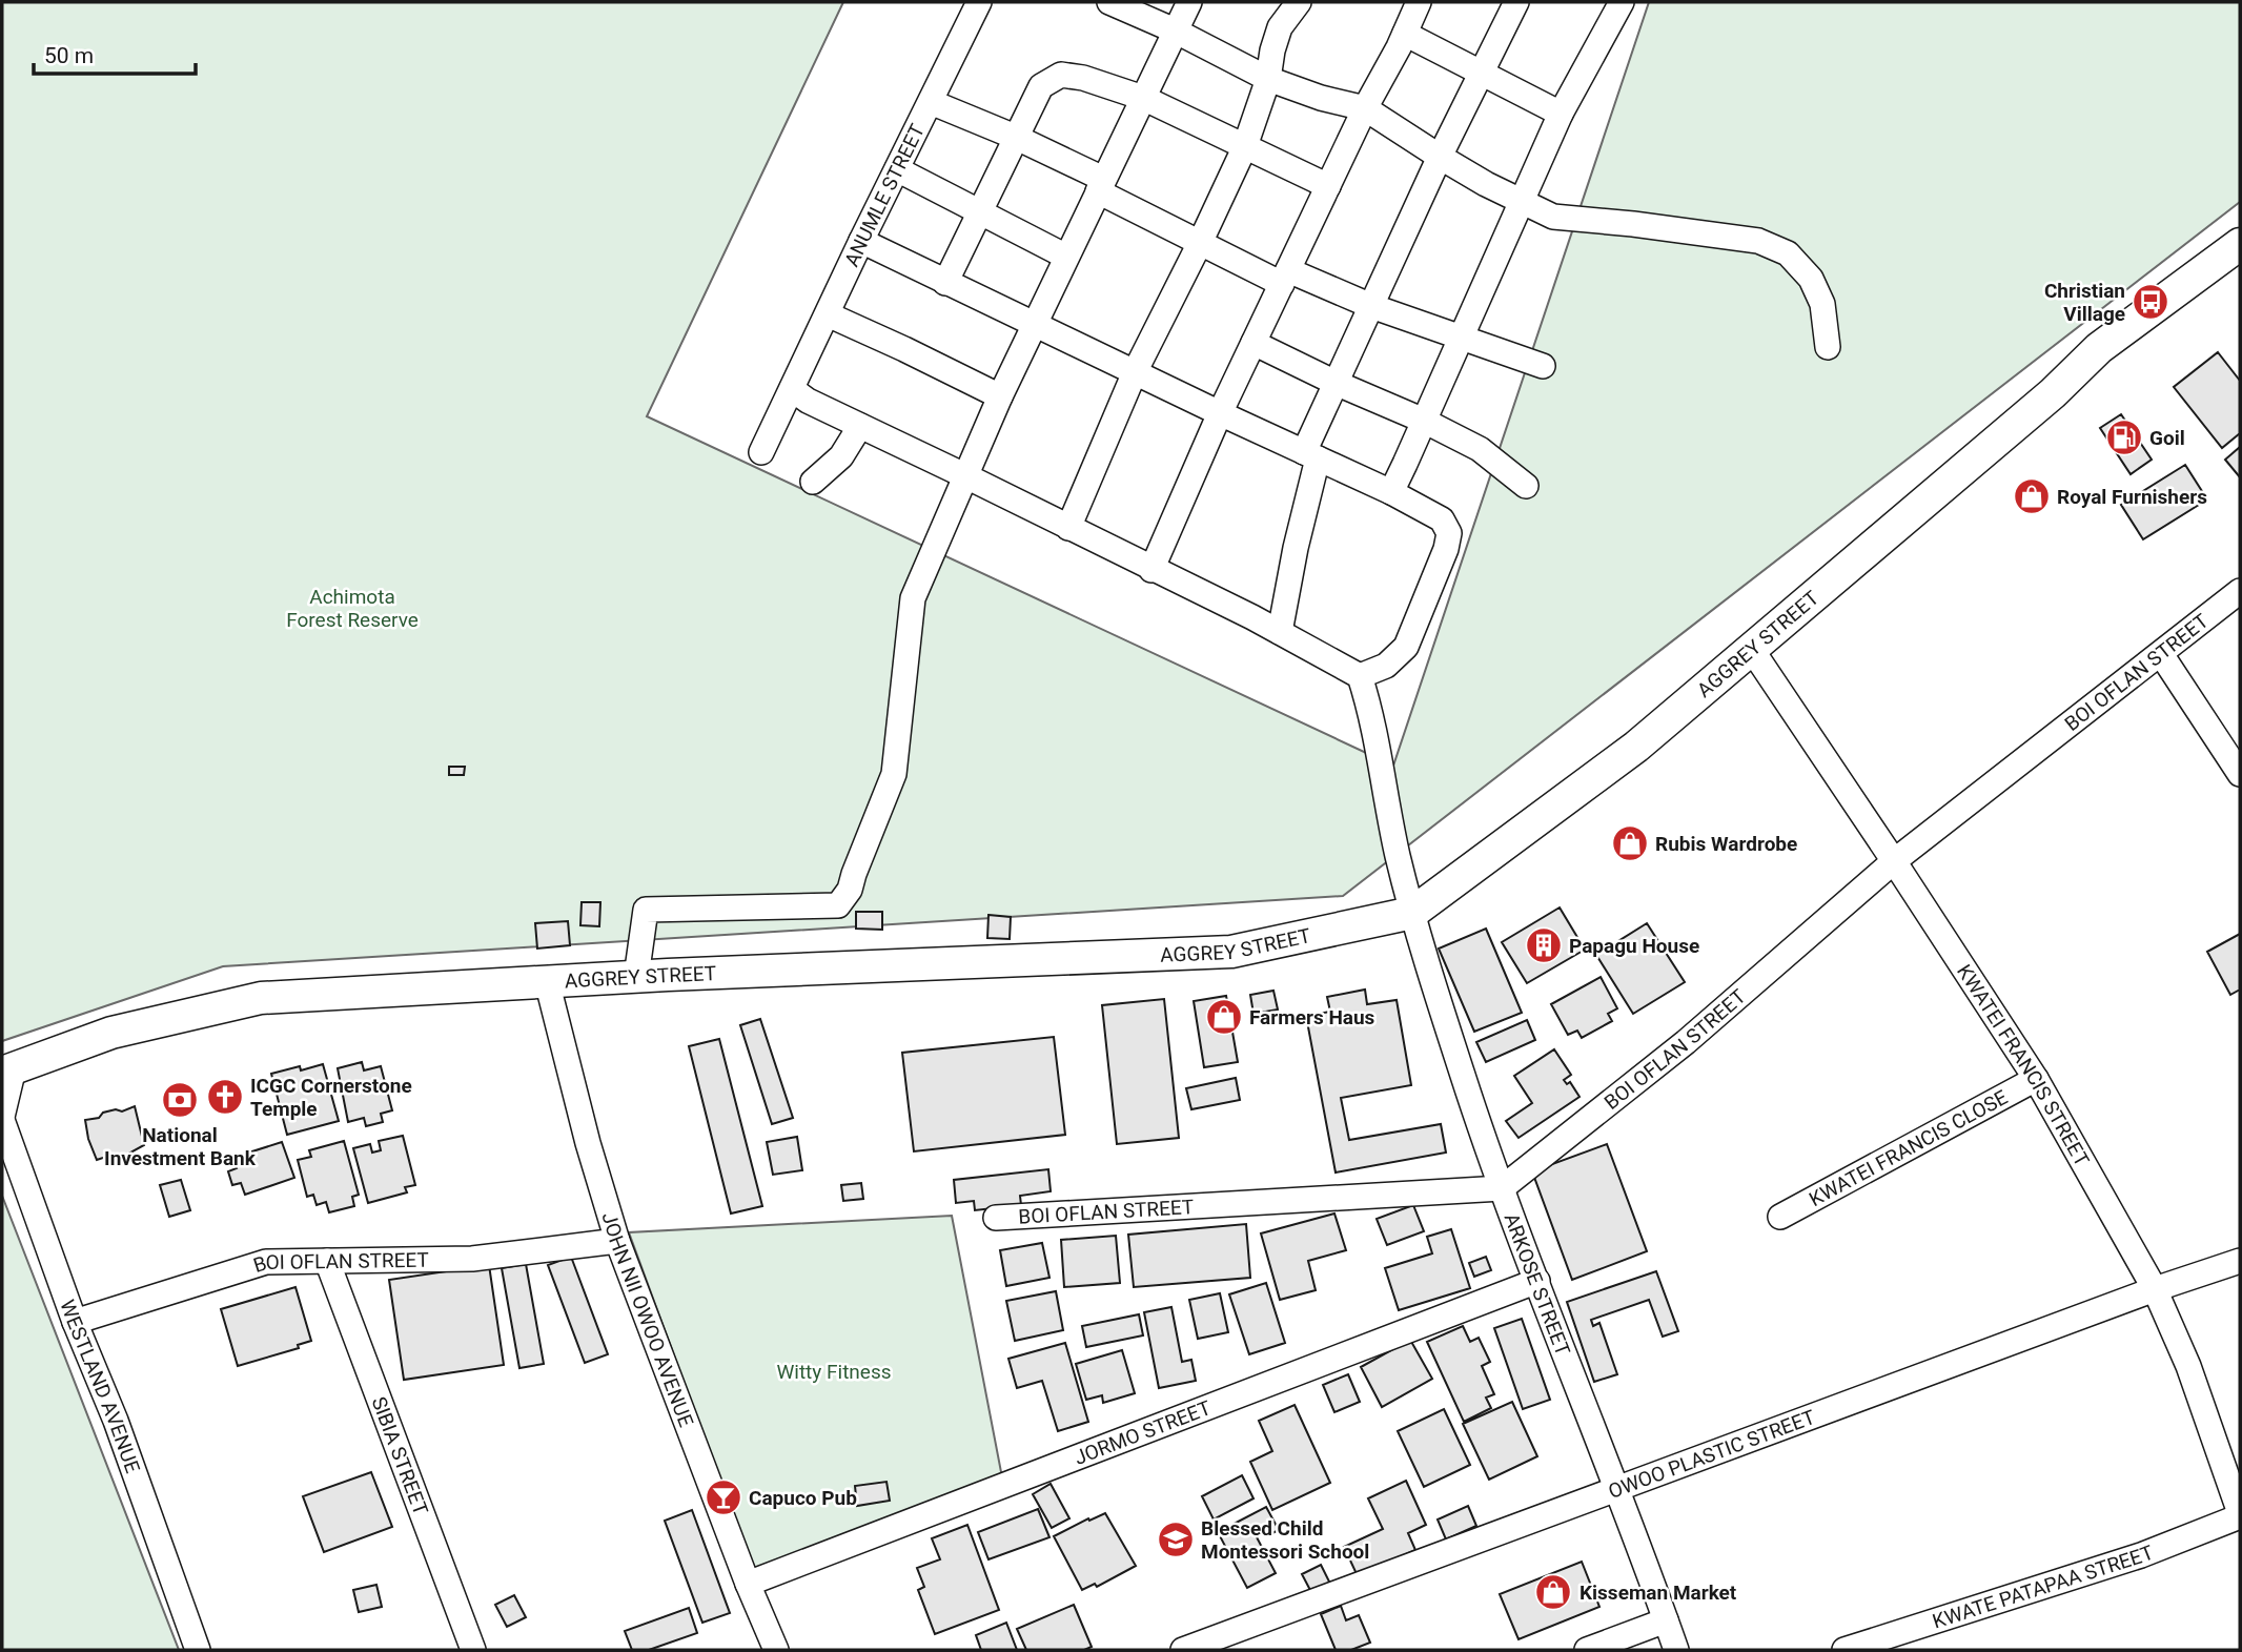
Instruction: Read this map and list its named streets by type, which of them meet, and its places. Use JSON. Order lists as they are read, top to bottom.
{
  "streets": {
    "main road": ["AGGREY STREET"],
    "street": [
      "ANUMLE STREET",
      "BOI OFLAN STREET",
      "KWATEI FRANCIS STREET",
      "KWATEI FRANCIS CLOSE",
      "ARKOSE STREET",
      "JOHN NII OWOO AVENUE",
      "WESTLAND AVENUE",
      "JORMO STREET",
      "OWOO PLASTIC STREET",
      "SIBIA STREET",
      "KWATE PATAPAA STREET"
    ]
  },
  "crossings": [
    ["AGGREY STREET", "KWATEI FRANCIS STREET"],
    ["AGGREY STREET", "ARKOSE STREET"],
    ["AGGREY STREET", "JOHN NII OWOO AVENUE"],
    ["AGGREY STREET", "WESTLAND AVENUE"],
    ["BOI OFLAN STREET", "KWATEI FRANCIS STREET"],
    ["BOI OFLAN STREET", "ARKOSE STREET"],
    ["BOI OFLAN STREET", "JOHN NII OWOO AVENUE"],
    ["BOI OFLAN STREET", "WESTLAND AVENUE"],
    ["BOI OFLAN STREET", "SIBIA STREET"],
    ["KWATEI FRANCIS STREET", "KWATEI FRANCIS CLOSE"],
    ["KWATEI FRANCIS STREET", "OWOO PLASTIC STREET"],
    ["KWATEI FRANCIS STREET", "KWATE PATAPAA STREET"],
    ["ARKOSE STREET", "JORMO STREET"],
    ["ARKOSE STREET", "OWOO PLASTIC STREET"],
    ["JOHN NII OWOO AVENUE", "JORMO STREET"]
  ],
  "parks": ["Achimota Forest Reserve", "Witty Fitness"],
  "places": {
    "bus stop": ["Christian Village"],
    "fuel station": ["Goil"],
    "shop": [
      "Royal Furnishers",
      "Rubis Wardrobe",
      "Farmers Haus",
      "Kisseman Market"
    ],
    "building": ["Papagu House"],
    "church": ["ICGC Cornerstone Temple"],
    "bank": ["National Investment Bank"],
    "bar": ["Capuco Pub"],
    "school or university": ["Blessed Child Montessori School"]
  },
  "scale_bar": "50 m"
}
